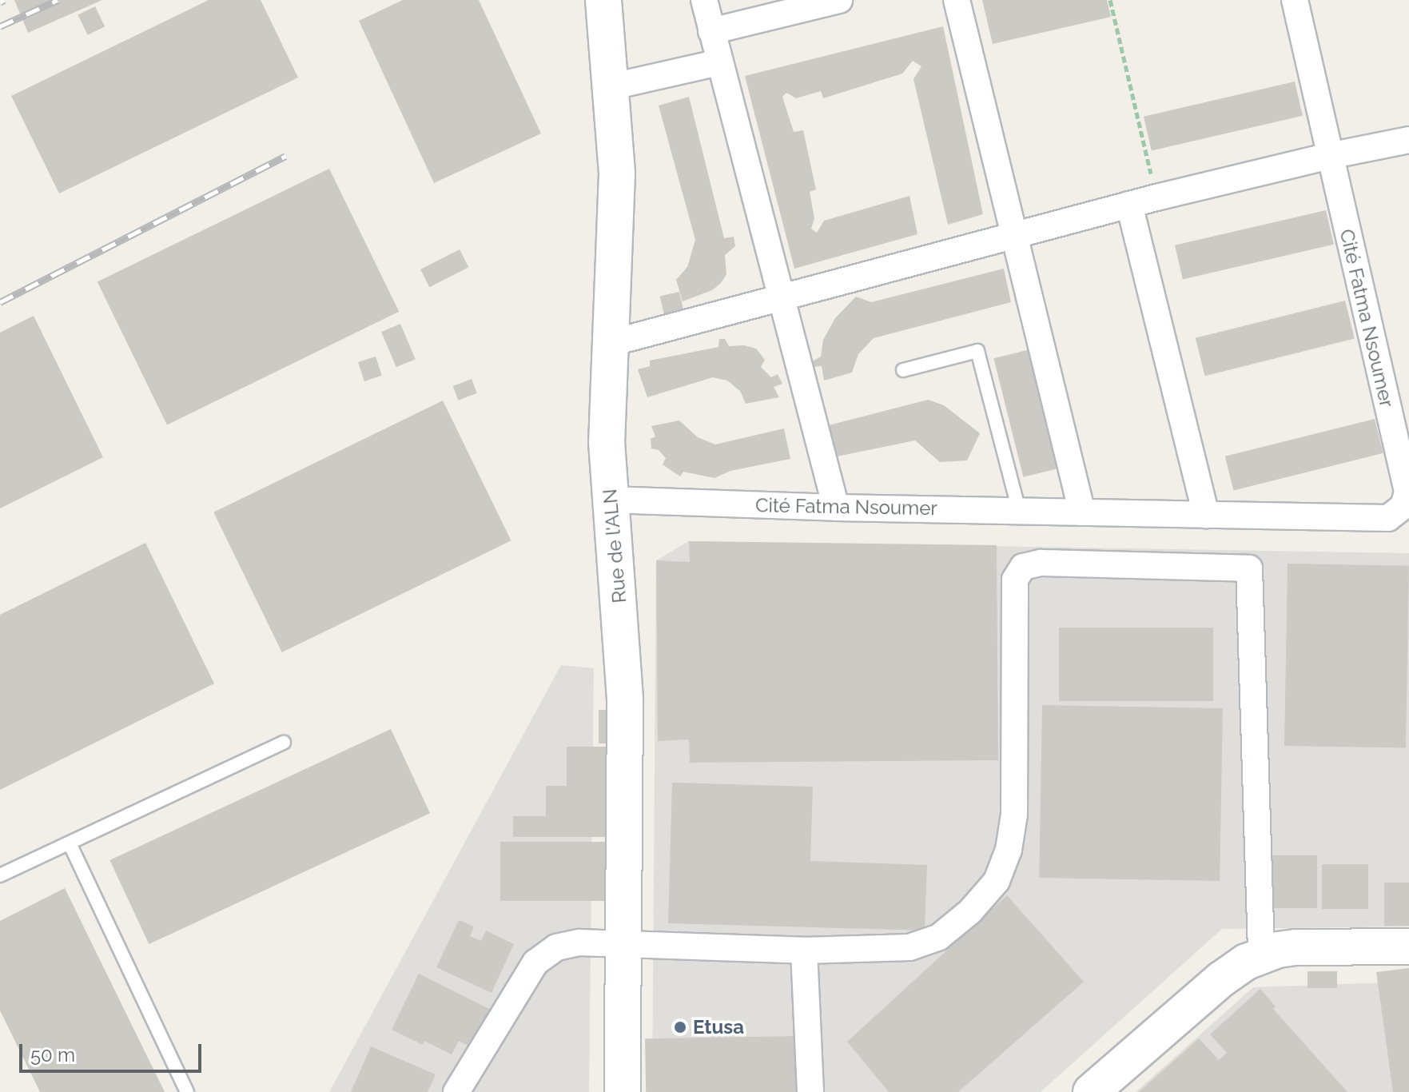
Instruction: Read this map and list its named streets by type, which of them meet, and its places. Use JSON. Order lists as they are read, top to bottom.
{
  "streets": {
    "street": ["Cité Fatma Nsoumer", "Rue de l'ALN"]
  },
  "crossings": [
    ["Cité Fatma Nsoumer", "Rue de l'ALN"]
  ],
  "places": ["Etusa"],
  "scale_bar": "50 m"
}
